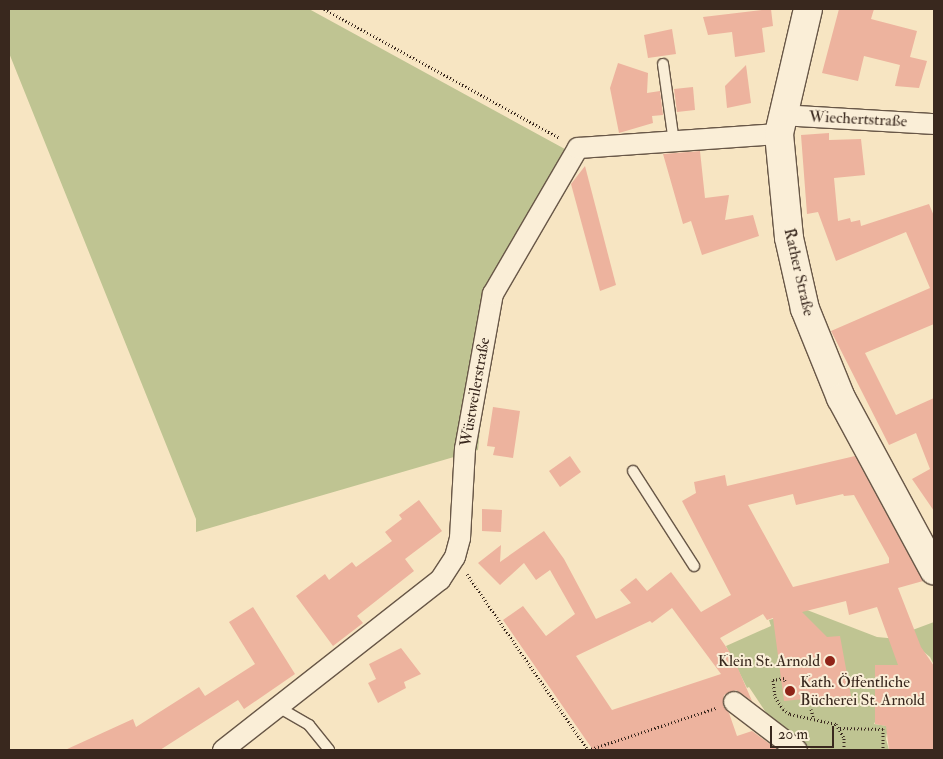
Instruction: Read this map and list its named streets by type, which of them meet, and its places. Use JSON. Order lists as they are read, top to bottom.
{
  "streets": {
    "main road": ["Rather Straße"],
    "street": ["Wiechertstraße", "Wüstweilerstraße"]
  },
  "crossings": [
    ["Wiechertstraße", "Rather Straße"]
  ],
  "places": ["Klein St. Arnold", "Kath. Öffentliche Bücherei St. Arnold"],
  "scale_bar": "20 m"
}
